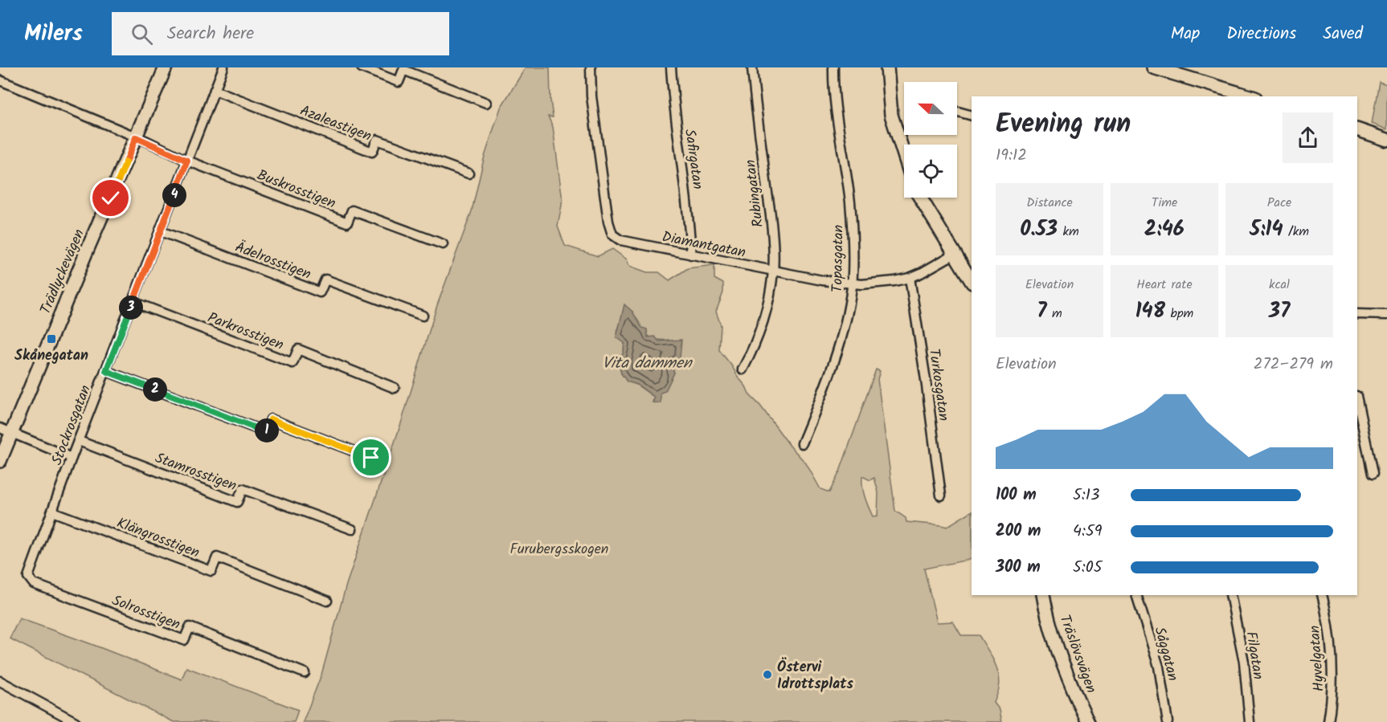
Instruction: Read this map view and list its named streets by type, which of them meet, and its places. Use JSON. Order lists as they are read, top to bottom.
{
  "streets": {
    "street": [
      "Azaleastigen",
      "Safirgatan",
      "Buskrosstigen",
      "Rubingatan",
      "Diamantgatan",
      "Topasgatan",
      "Ädelrosstigen",
      "Trädlyckevägen",
      "Parkrosstigen",
      "Turkosgatan",
      "Stockrosgatan",
      "Stamrosstigen",
      "Klängrosstigen",
      "Solrosstigen",
      "Träslövsvägen",
      "Såggatan",
      "Filgatan",
      "Hyvelgatan"
    ]
  },
  "crossings": [
    ["Azaleastigen", "Stockrosgatan"],
    ["Safirgatan", "Diamantgatan"],
    ["Buskrosstigen", "Stockrosgatan"],
    ["Rubingatan", "Diamantgatan"],
    ["Diamantgatan", "Topasgatan"],
    ["Diamantgatan", "Turkosgatan"],
    ["Ädelrosstigen", "Stockrosgatan"],
    ["Parkrosstigen", "Stockrosgatan"],
    ["Stockrosgatan", "Stamrosstigen"],
    ["Stockrosgatan", "Klängrosstigen"],
    ["Stockrosgatan", "Solrosstigen"]
  ],
  "water": ["Vita dammen"],
  "parks": ["Furubergsskogen"],
  "places": {
    "transit": ["Skånegatan"],
    "other": ["Östervi Idrottsplats"]
  },
  "north": "left",
  "page": {
    "header": "Milers",
    "search": "Search here",
    "nav": ["Map", "Directions", "Saved"],
    "heading": ["Evening run", "19:12"],
    "stats": [
      ["Distance", "0.53 km"],
      ["Time", "2:46"],
      ["Pace", "5:14 /km"],
      ["Elevation", "7 m"],
      ["Heart rate", "148 bpm"],
      ["kcal", "37"]
    ],
    "pins": [
      "4",
      "3",
      "2",
      "1"
    ],
    "chart": ["Elevation", "272–279 m"],
    "list": [
      {
        "name": "100 m",
        "note": "5:13"
      },
      {
        "name": "200 m",
        "note": "4:59"
      },
      {
        "name": "300 m",
        "note": "5:05"
      }
    ]
  }
}
